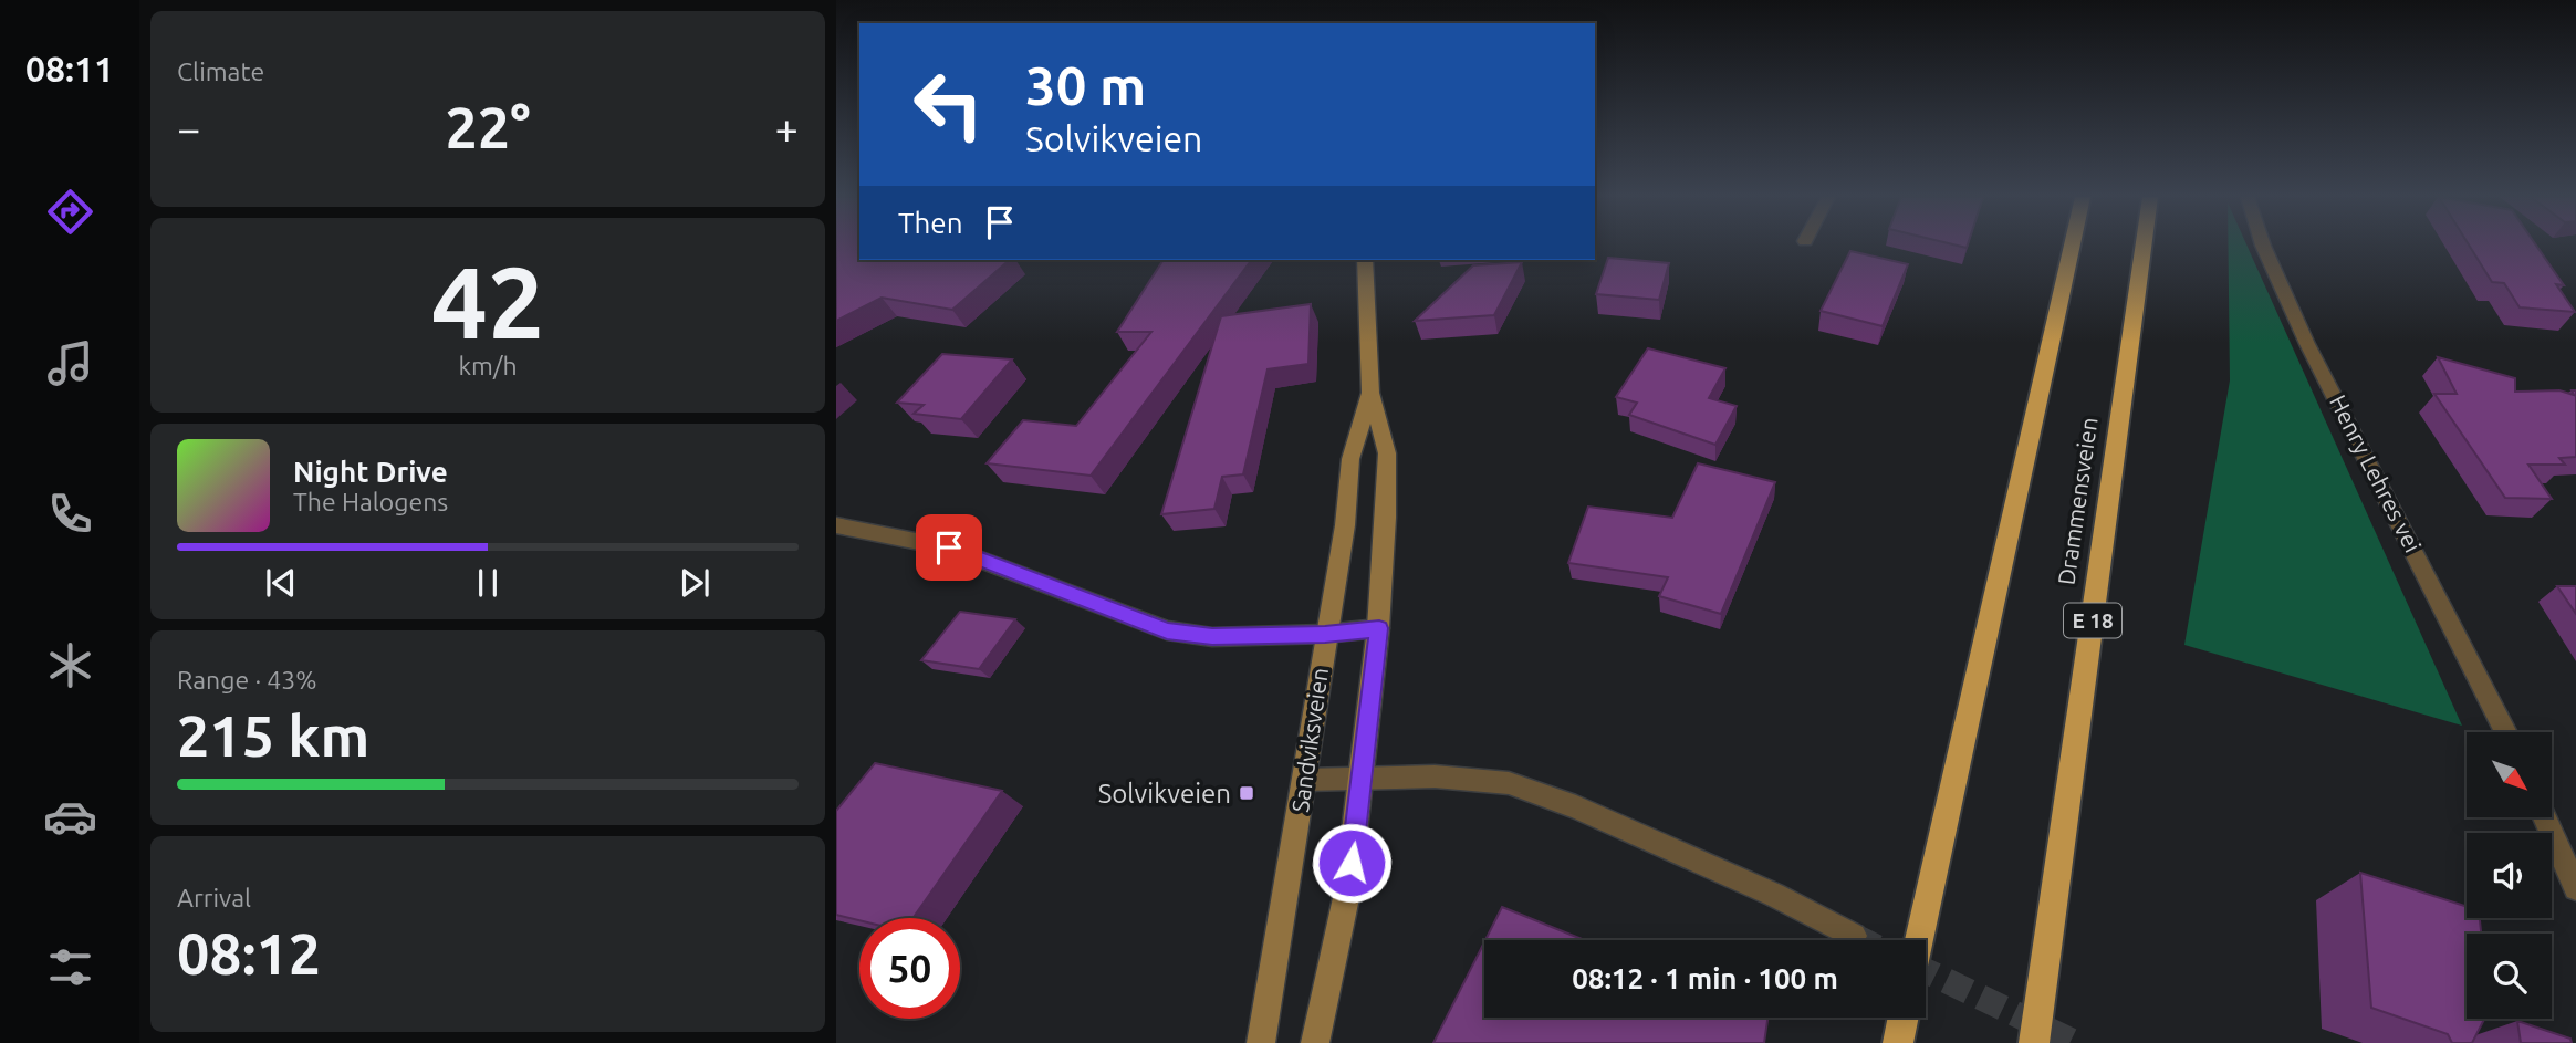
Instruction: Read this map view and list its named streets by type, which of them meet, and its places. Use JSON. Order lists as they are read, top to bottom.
{
  "streets": {
    "highway": ["Drammensveien", "E 18"],
    "main road": ["Sandviksveien"],
    "street": ["Henry Lehres vei"]
  },
  "places": {
    "transit": ["Solvikveien"]
  },
  "north": "bottom right",
  "page": {
    "tabs": "08:11",
    "tile": [
      "Climate",
      ["42", "km/h"],
      ["Range · 43%", "215 km"],
      ["Arrival", "08:12"]
    ],
    "turn": ["30 m", "Solvikveien"],
    "heat": ["−", "22°", "+"],
    "then": "Then",
    "song": ["Night Drive", "The Halogens"],
    "limit": "50",
    "trip": "08:12 · 1 min · 100 m"
  }
}
